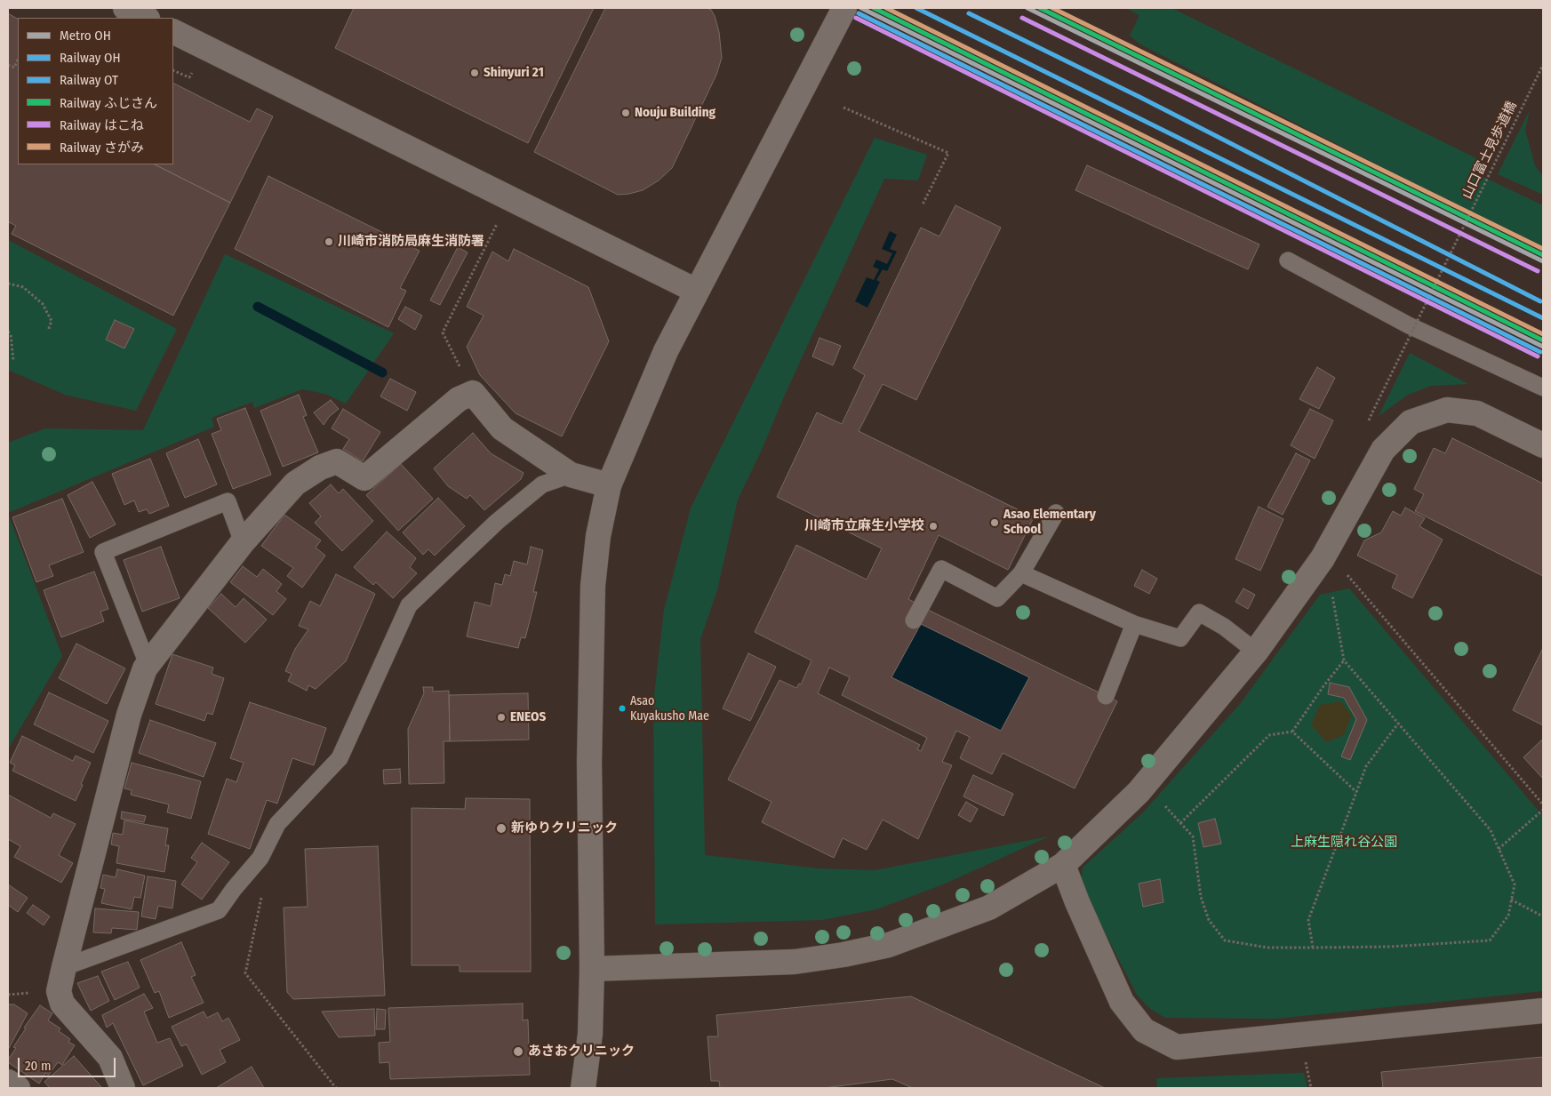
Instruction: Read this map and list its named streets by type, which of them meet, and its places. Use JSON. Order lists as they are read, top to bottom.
{
  "streets": {
    "path": ["山口富士見歩道橋"]
  },
  "parks": ["上麻生隠れ谷公園"],
  "places": [
    "Shinyuri 21",
    "Nouju Building",
    "川崎市消防局麻生消防署",
    "Asao Elementary School",
    "川崎市立麻生小学校",
    "Asao Kuyakusho Mae",
    "ENEOS",
    "新ゆりクリニック",
    "あさおクリニック"
  ],
  "lines": [
    "metro line OH",
    "rail line OT",
    "rail line ふじさん",
    "rail line さがみ",
    "rail line OH",
    "rail line はこね"
  ],
  "legend": [
    "Metro OH",
    "Railway OH",
    "Railway OT",
    "Railway ふじさん",
    "Railway はこね",
    "Railway さがみ"
  ],
  "scale_bar": "20 m"
}
